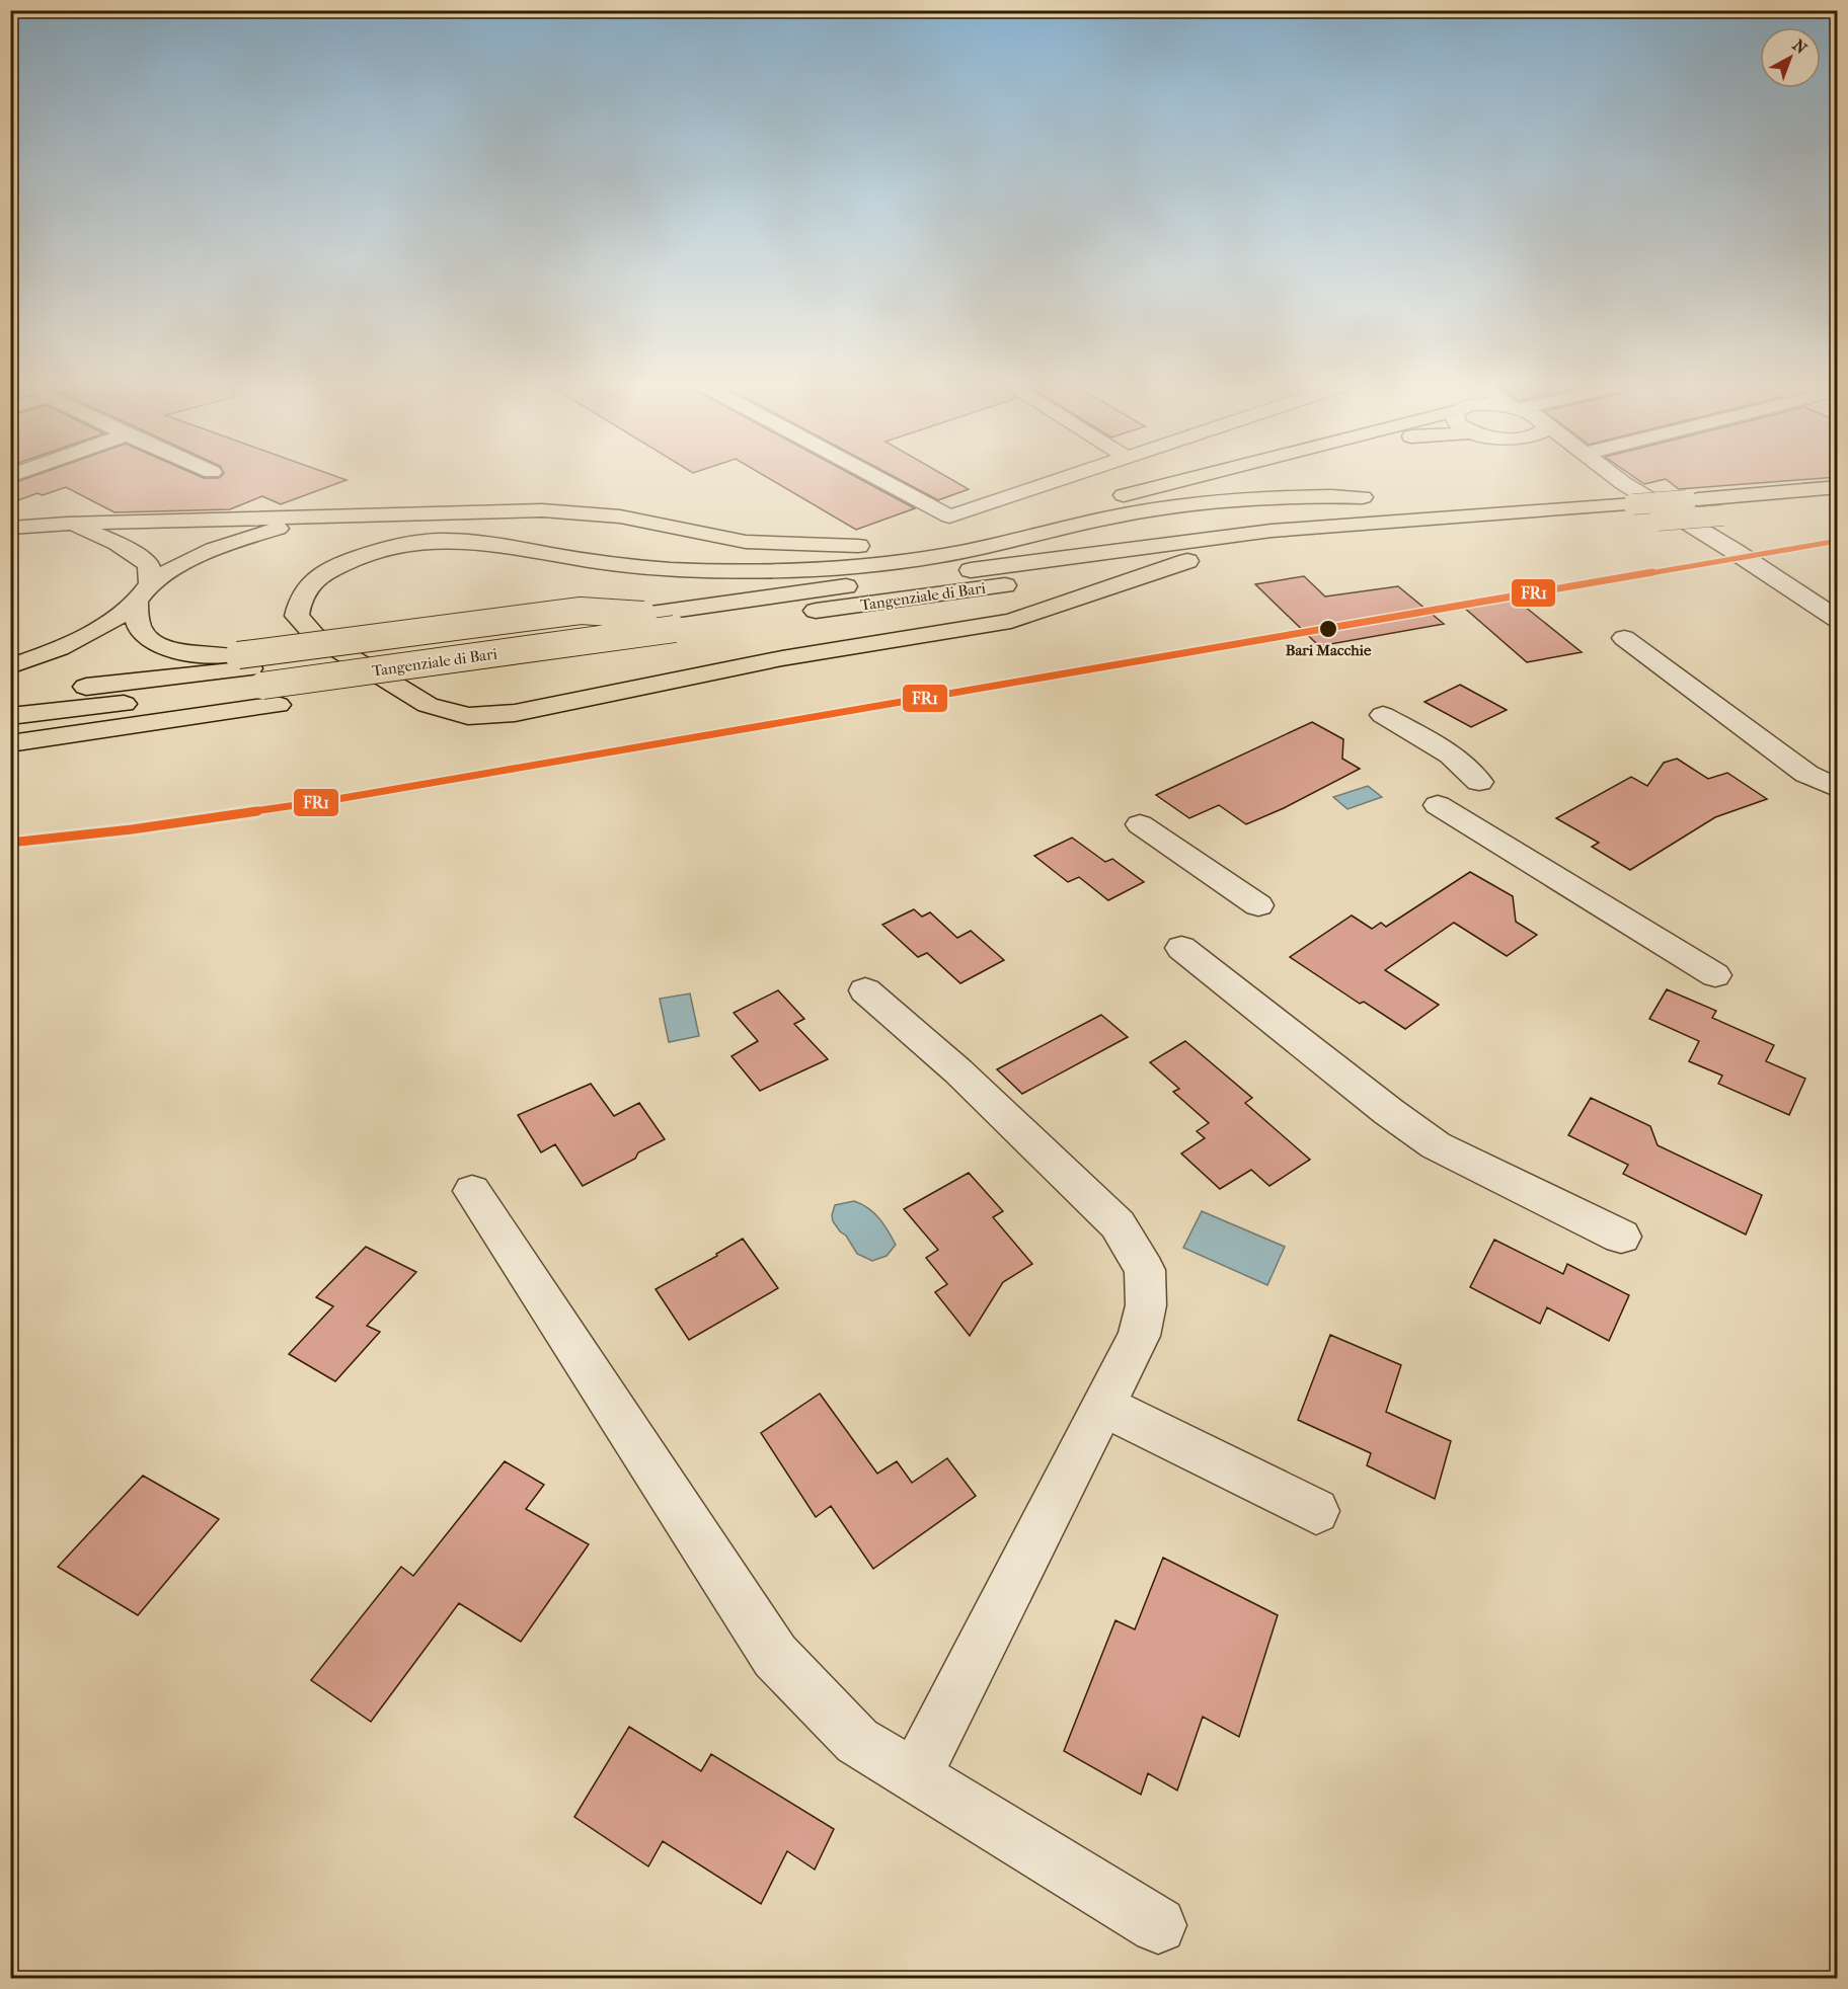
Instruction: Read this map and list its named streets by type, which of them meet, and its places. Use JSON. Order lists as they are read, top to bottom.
{
  "streets": {
    "highway": ["Tangenziale di Bari"]
  },
  "places": ["Bari Macchie"],
  "lines": ["transit line FR1"],
  "north": "top right"
}
